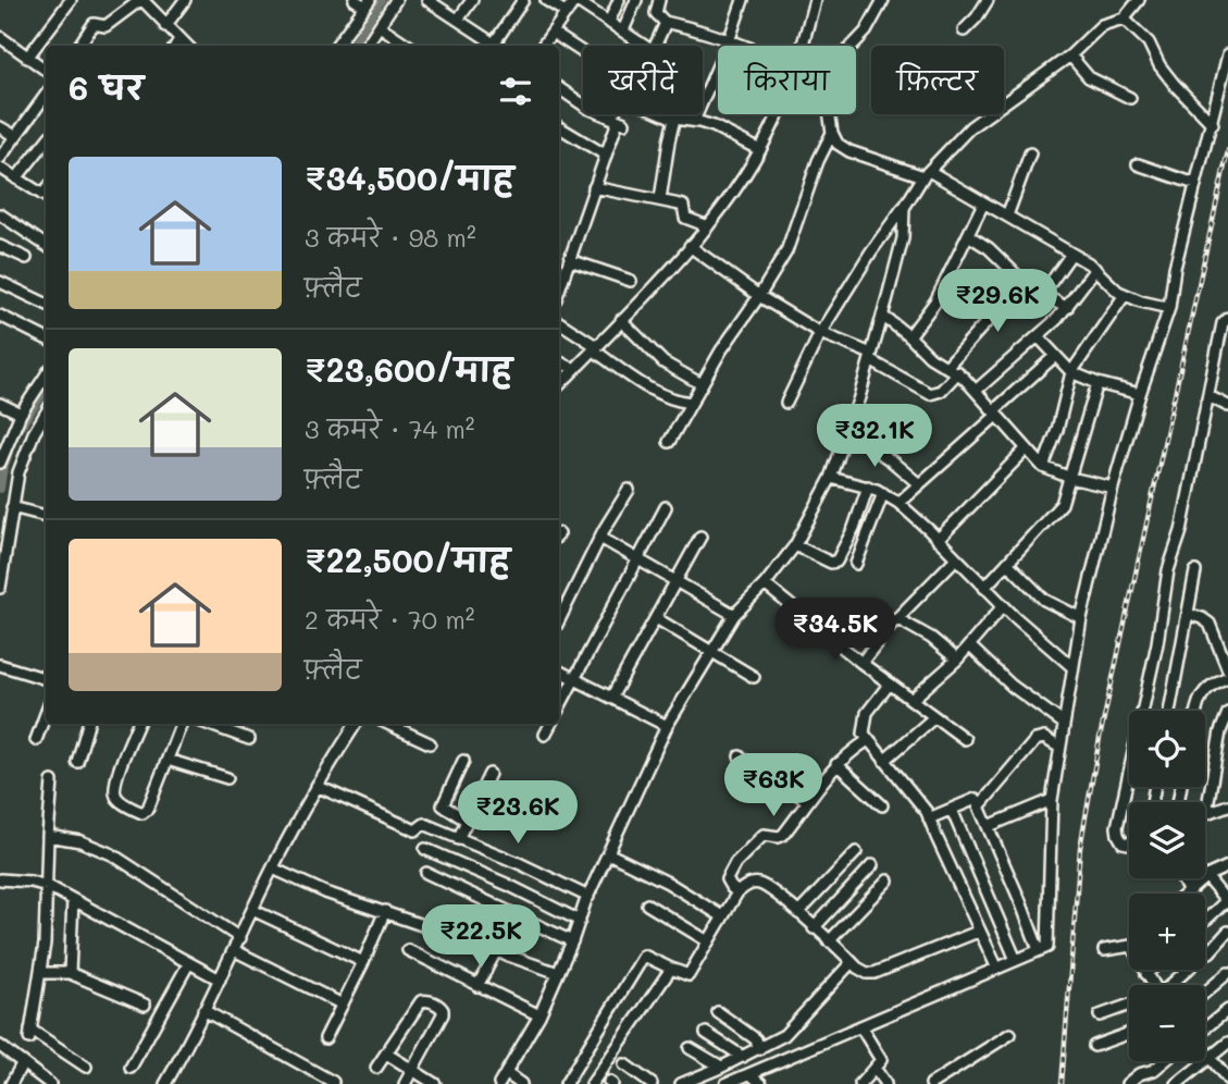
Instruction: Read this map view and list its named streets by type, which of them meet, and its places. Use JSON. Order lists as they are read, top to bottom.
{
  "page": {
    "chip": ["खरीदें", "किराया", "फ़िल्टर"],
    "heading": "6 घर",
    "list": [
      {
        "name": "₹34,500/माह",
        "note": "3 कमरे · 98 m² · फ़्लैट"
      },
      {
        "name": "₹23,600/माह",
        "note": "3 कमरे · 74 m² · फ़्लैट"
      },
      {
        "name": "₹22,500/माह",
        "note": "2 कमरे · 70 m² · फ़्लैट"
      }
    ],
    "price": [
      "₹29.6K",
      "₹32.1K",
      "₹34.5K",
      "₹63K",
      "₹23.6K",
      "₹22.5K"
    ],
    "map_buttons": ["+", "−"]
  }
}
